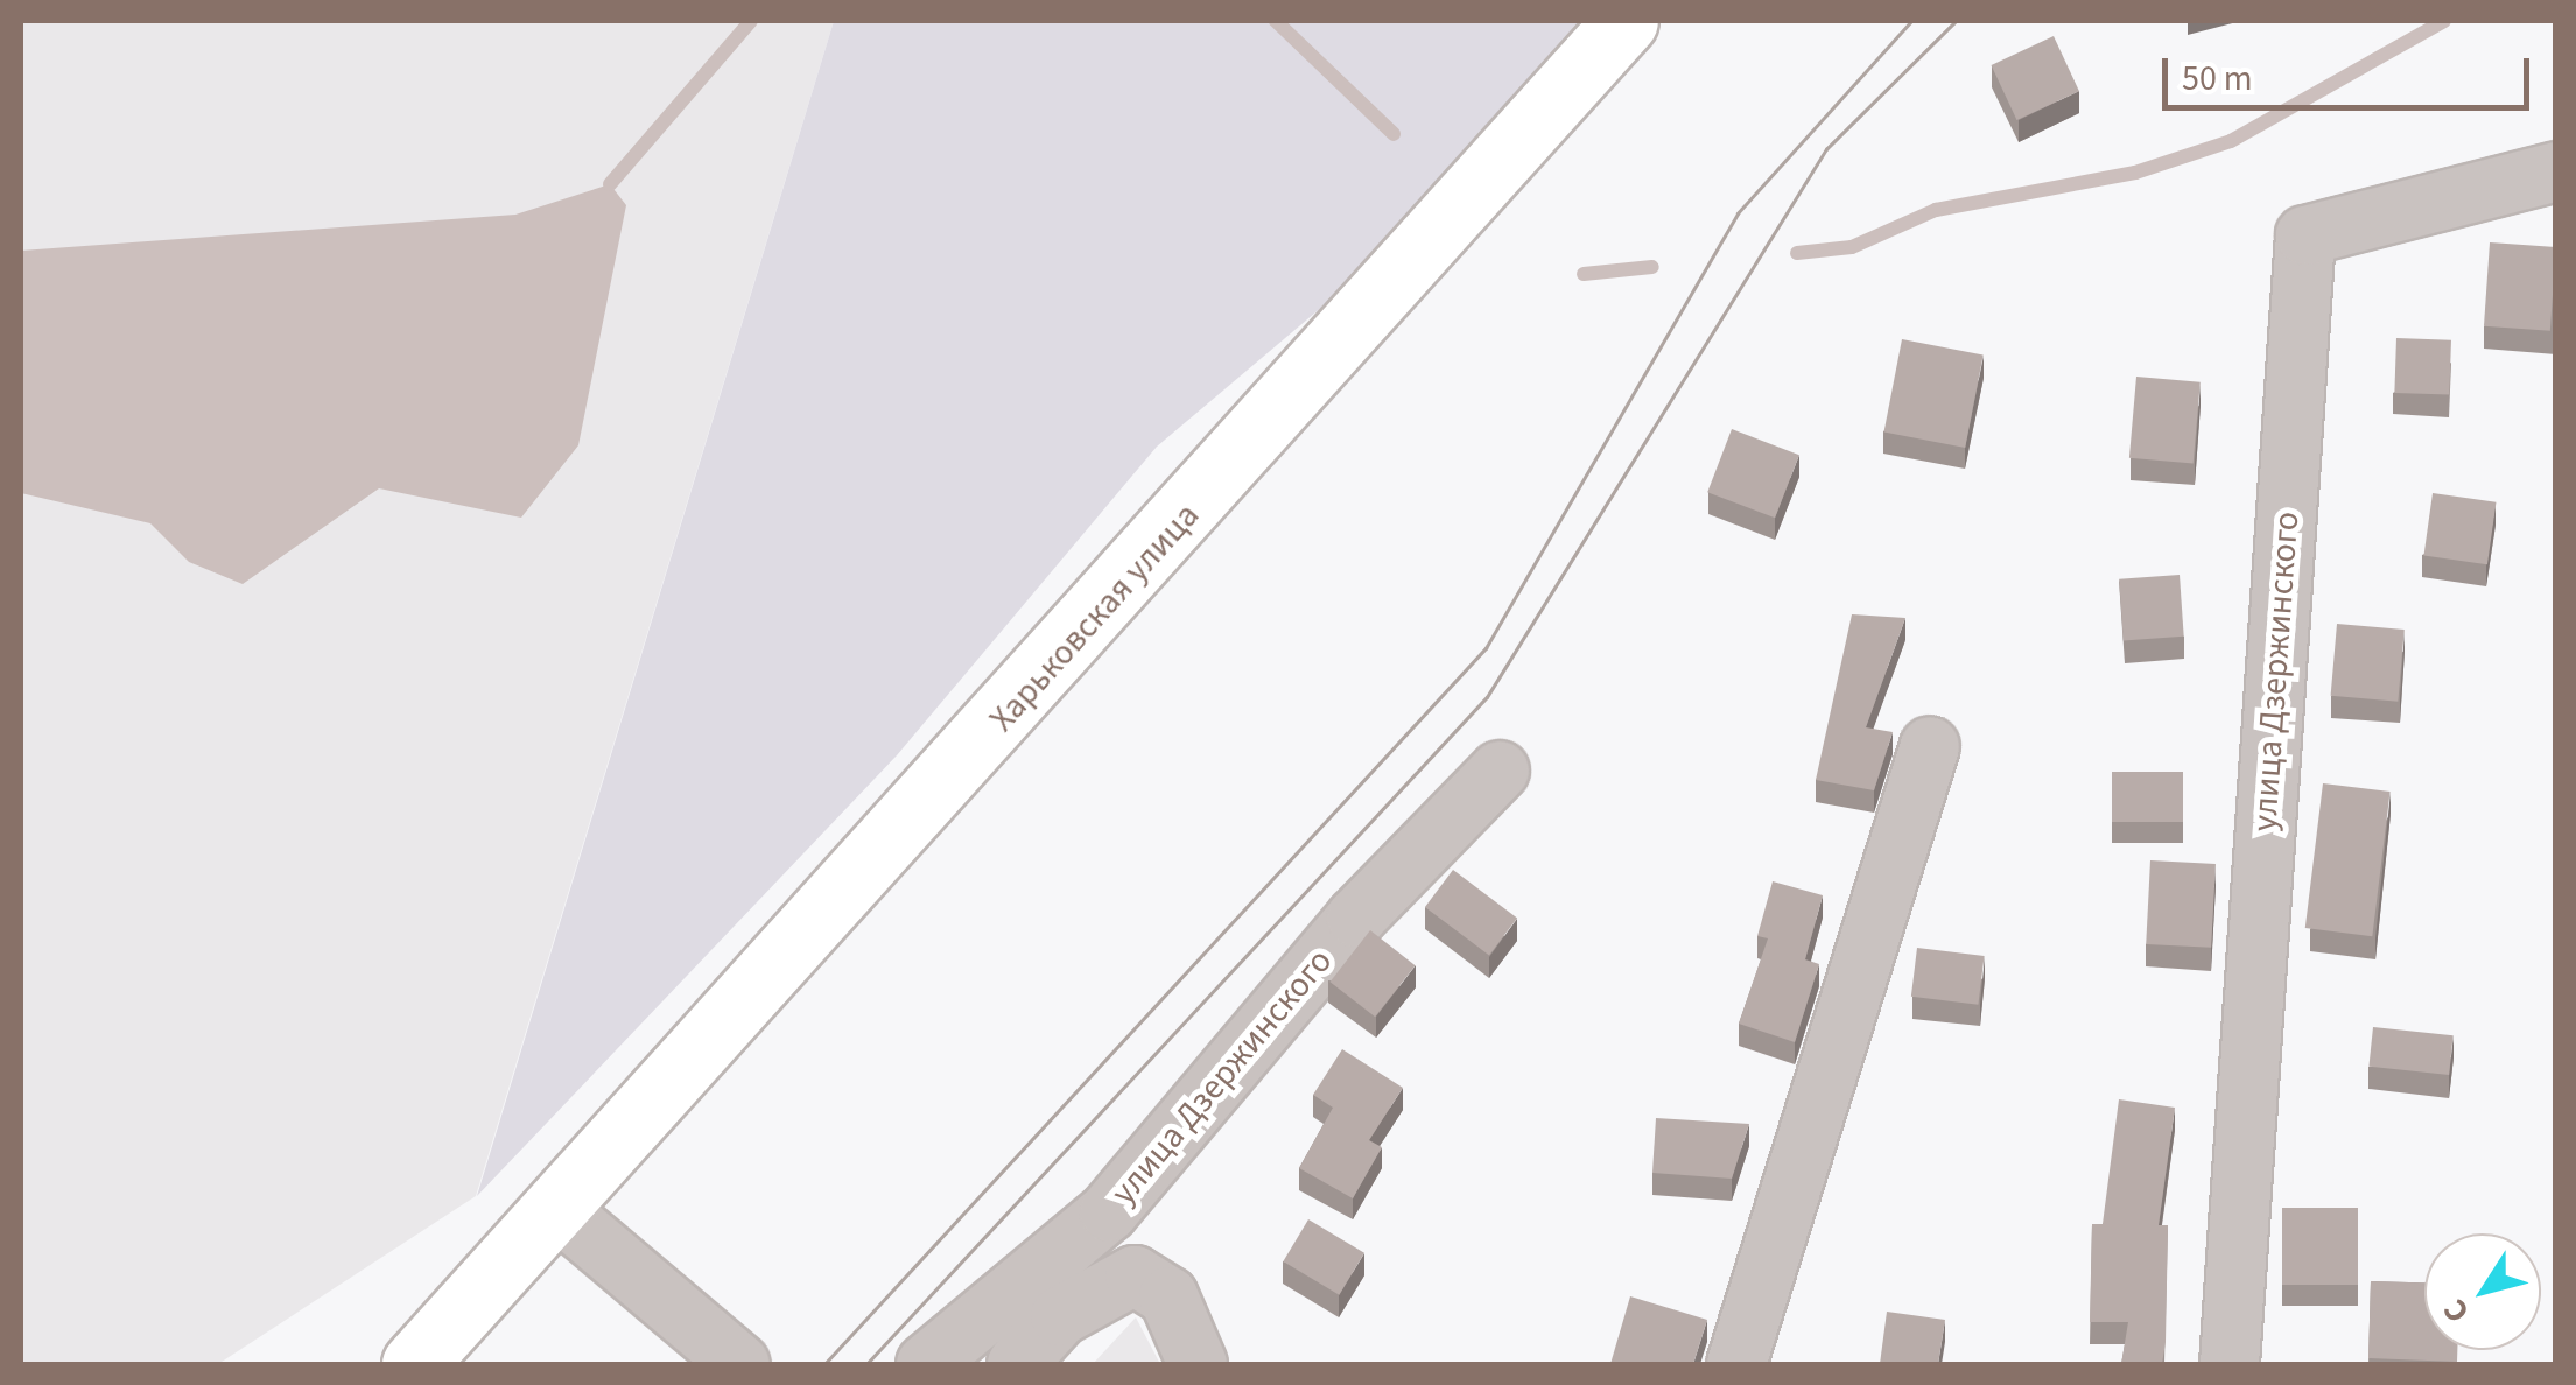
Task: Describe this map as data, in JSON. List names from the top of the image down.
{
  "streets": {
    "main road": ["Харьковская улица"],
    "street": ["улица Дзержинского"]
  },
  "scale_bar": "50 m",
  "north": "bottom left"
}
